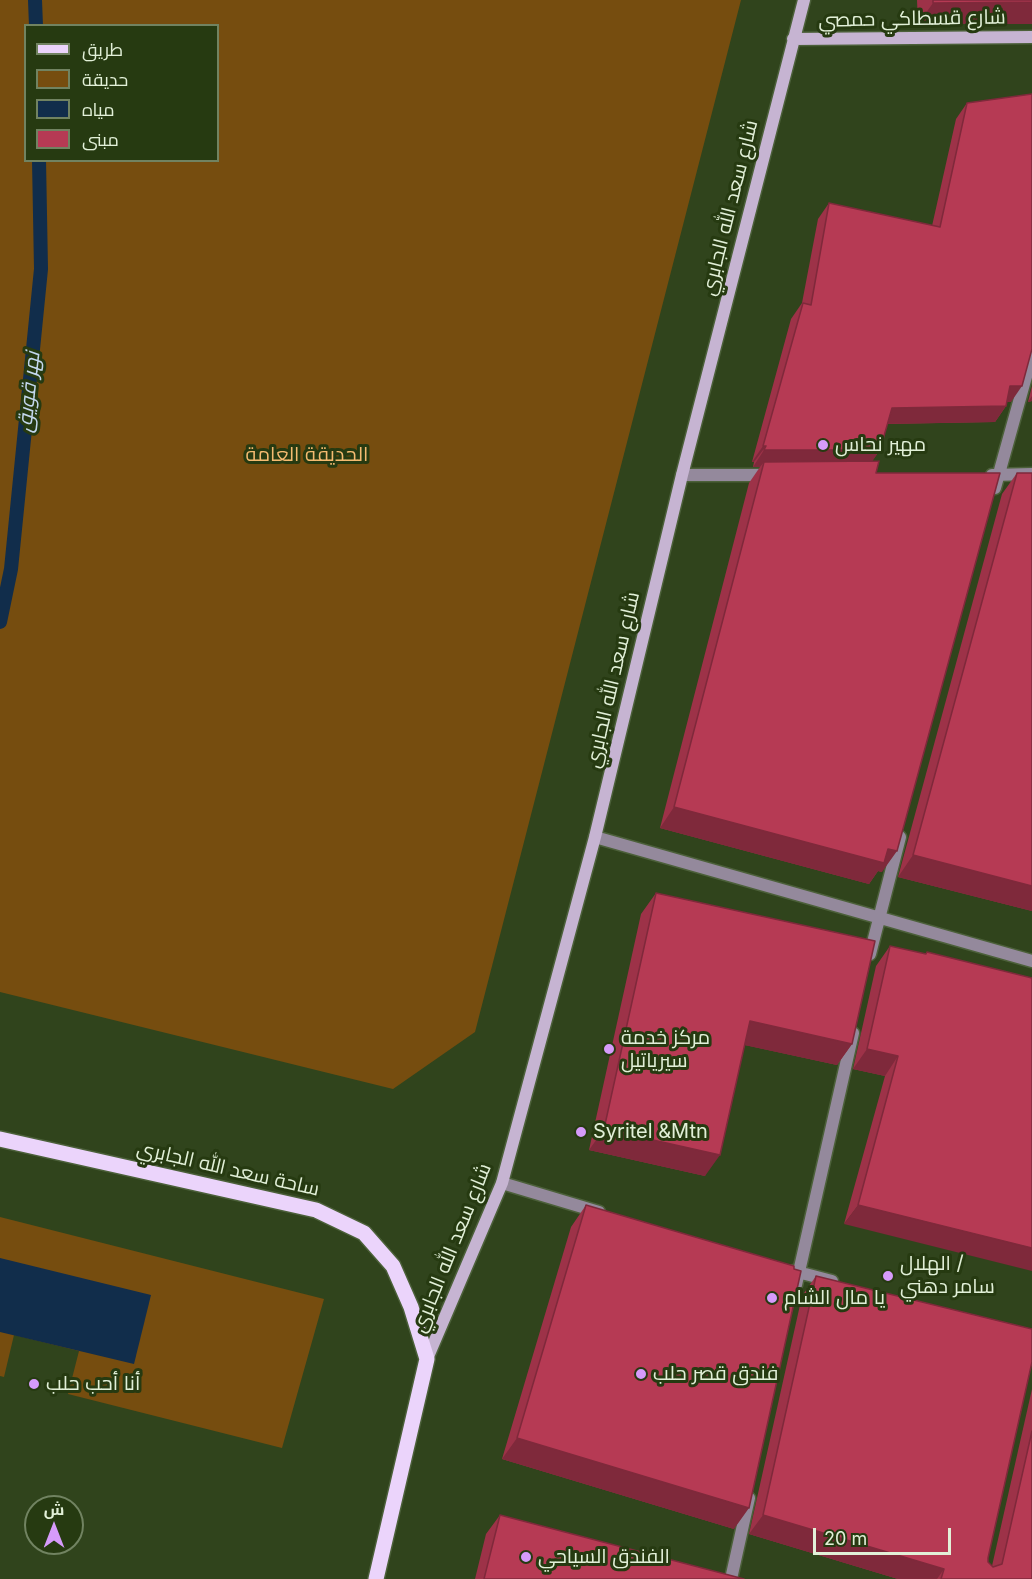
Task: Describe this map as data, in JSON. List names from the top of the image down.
{
  "streets": {
    "main road": ["شارع قسطاكي حمصي", "شارع سعد الله الجابري", "ساحة سعد الله الجابري"]
  },
  "crossings": [
    ["شارع قسطاكي حمصي", "شارع سعد الله الجابري"],
    ["شارع سعد الله الجابري", "ساحة سعد الله الجابري"]
  ],
  "water": ["نهر قويق"],
  "parks": ["الحديقة العامة"],
  "places": [
    "مهير نحاس",
    "مركز خدمة سيرياتيل",
    "Syritel &Mtn",
    "الهلال / سامر دهني",
    "يا مال الشام",
    "فندق قصر حلب",
    "أنا أحب حلب",
    "الفندق السياحي"
  ],
  "legend": [
    "طريق",
    "حديقة",
    "مياه",
    "مبنى"
  ],
  "scale_bar": "20 m",
  "north": "top"
}
